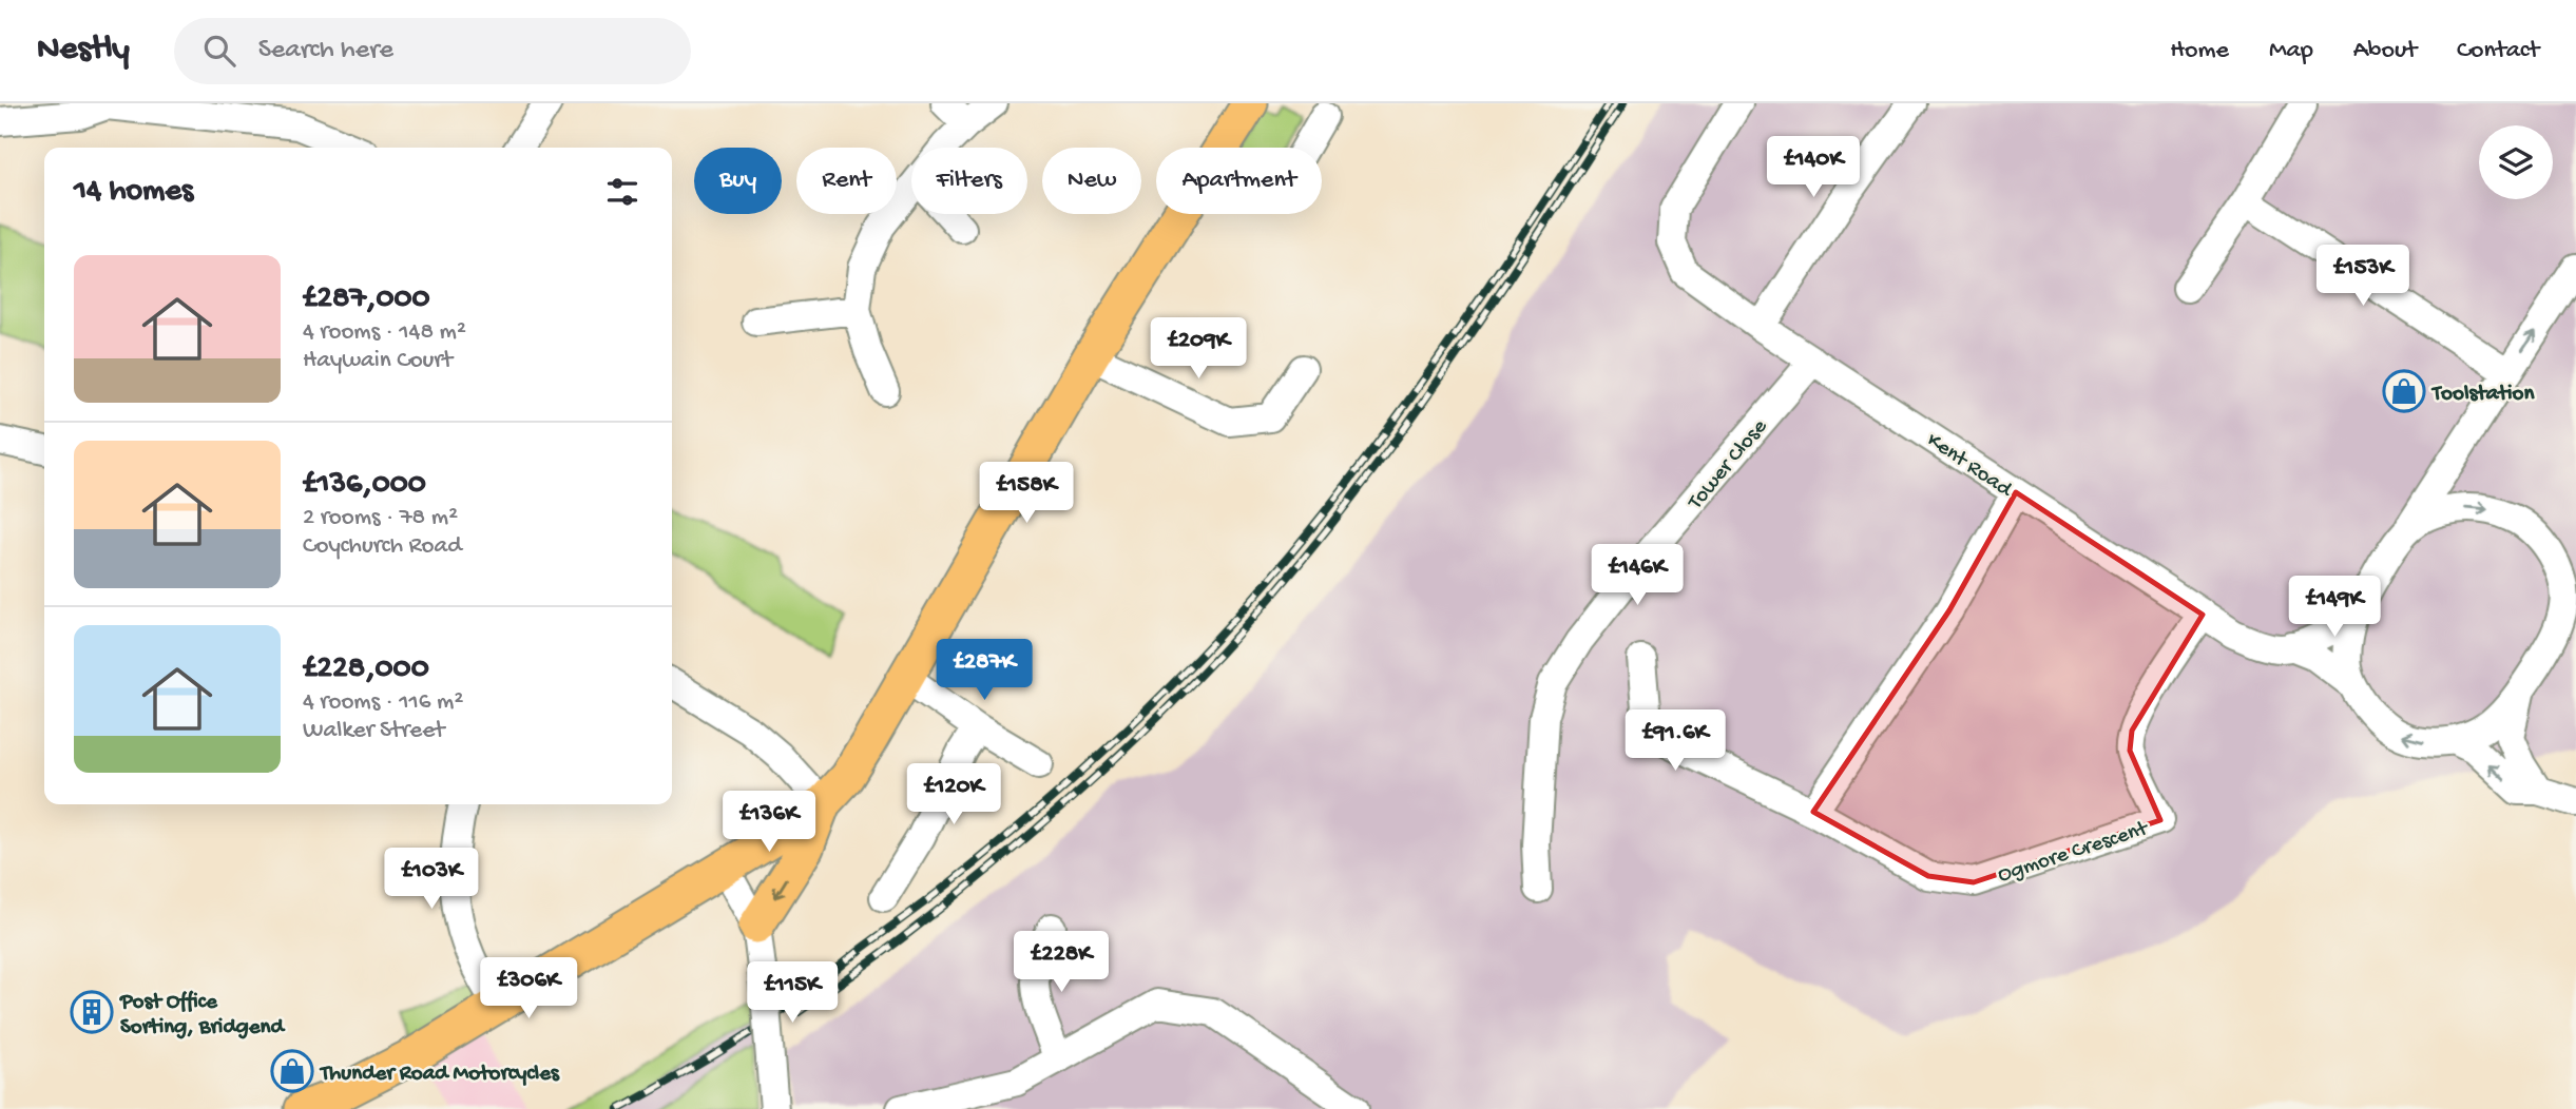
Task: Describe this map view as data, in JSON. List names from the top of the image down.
{
  "streets": {
    "street": ["Tower Close", "Kent Road", "Ogmore Crescent"]
  },
  "crossings": [
    ["Tower Close", "Kent Road"],
    ["Kent Road", "Ogmore Crescent"]
  ],
  "places": {
    "shop": ["Toolstation", "Thunder Road Motorcycles"],
    "building": ["Post Office Sorting, Bridgend"]
  },
  "page": {
    "header": "Nestly",
    "search": "Search here",
    "nav": [
      "Home",
      "Map",
      "About",
      "Contact"
    ],
    "price": [
      "£140K",
      "£153K",
      "£209K",
      "£158K",
      "£146K",
      "£149K",
      "£287K",
      "£91.6K",
      "£120K",
      "£136K",
      "£103K",
      "£228K",
      "£306K",
      "£115K"
    ],
    "chip": [
      "Buy",
      "Rent",
      "Filters",
      "New",
      "Apartment"
    ],
    "heading": "14 homes",
    "list": [
      {
        "name": "£287,000",
        "note": "4 rooms · 148 m² · Haywain Court"
      },
      {
        "name": "£136,000",
        "note": "2 rooms · 78 m² · Coychurch Road"
      },
      {
        "name": "£228,000",
        "note": "4 rooms · 116 m² · Walker Street"
      }
    ]
  }
}
